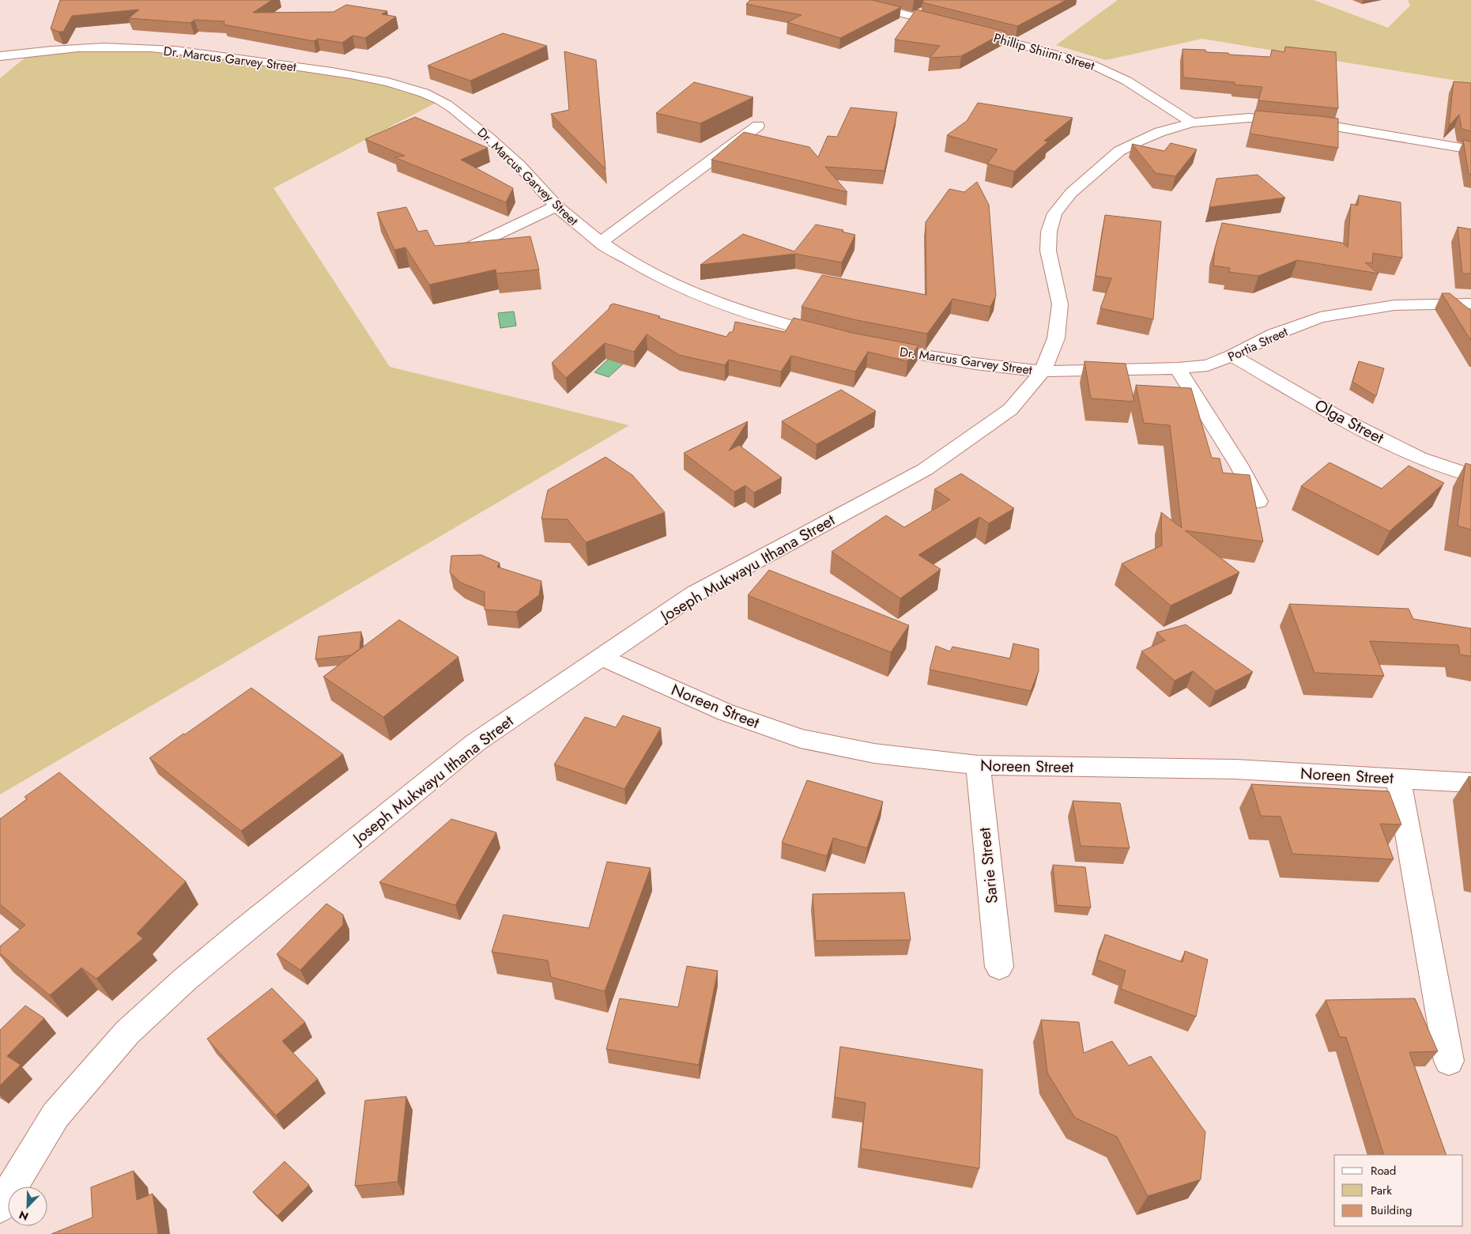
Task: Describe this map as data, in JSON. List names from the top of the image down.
{
  "streets": {
    "street": [
      "Phillip Shiimi Street",
      "Dr. Marcus Garvey Street",
      "Portia Street",
      "Olga Street",
      "Joseph Mukwayu Ithana Street",
      "Noreen Street",
      "Sarie Street"
    ]
  },
  "crossings": [
    ["Phillip Shiimi Street", "Joseph Mukwayu Ithana Street"],
    ["Dr. Marcus Garvey Street", "Portia Street"],
    ["Dr. Marcus Garvey Street", "Joseph Mukwayu Ithana Street"],
    ["Portia Street", "Olga Street"],
    ["Portia Street", "Joseph Mukwayu Ithana Street"],
    ["Joseph Mukwayu Ithana Street", "Noreen Street"],
    ["Noreen Street", "Sarie Street"]
  ],
  "legend": ["Road", "Park", "Building"],
  "north": "bottom left"
}
